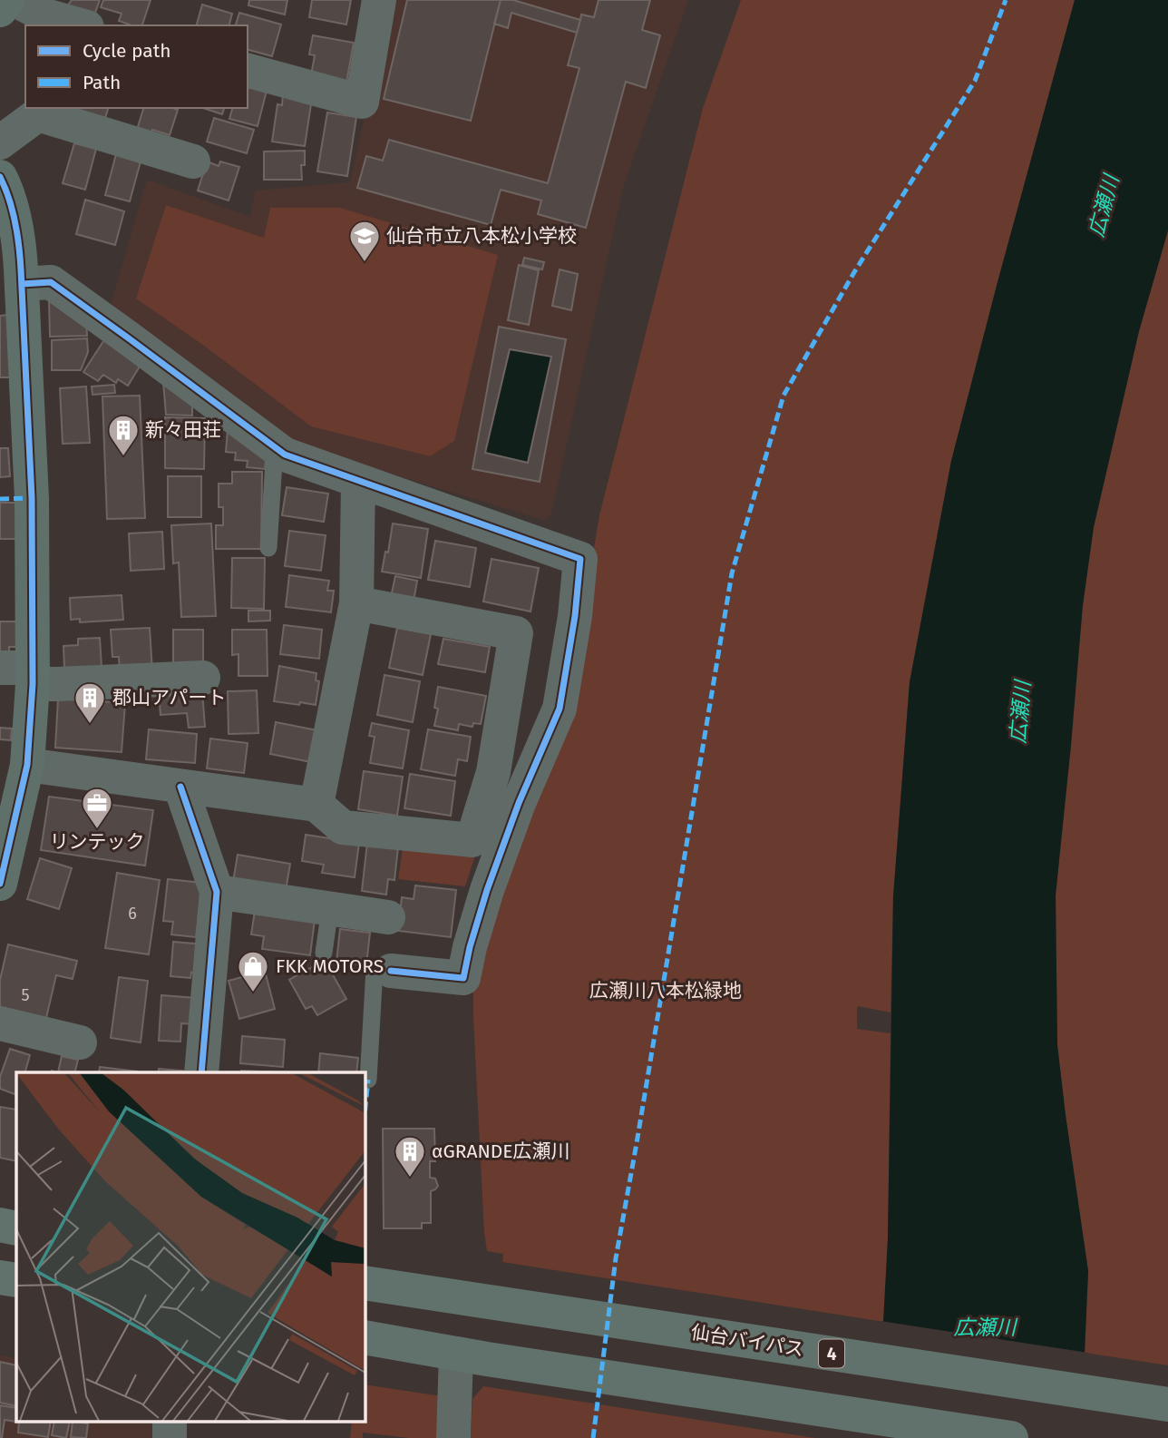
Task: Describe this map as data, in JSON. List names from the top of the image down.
{
  "streets": {
    "highway": ["仙台バイパス", "4"]
  },
  "water": ["広瀬川"],
  "parks": ["広瀬川八本松緑地"],
  "places": {
    "school or university": ["仙台市立八本松小学校"],
    "building": ["新々田荘", "郡山アパート", "αGRANDE広瀬川"],
    "office": ["リンテック"],
    "shop": ["FKK MOTORS"]
  },
  "house_numbers": ["6", "5"],
  "legend": ["Cycle path", "Path"]
}
